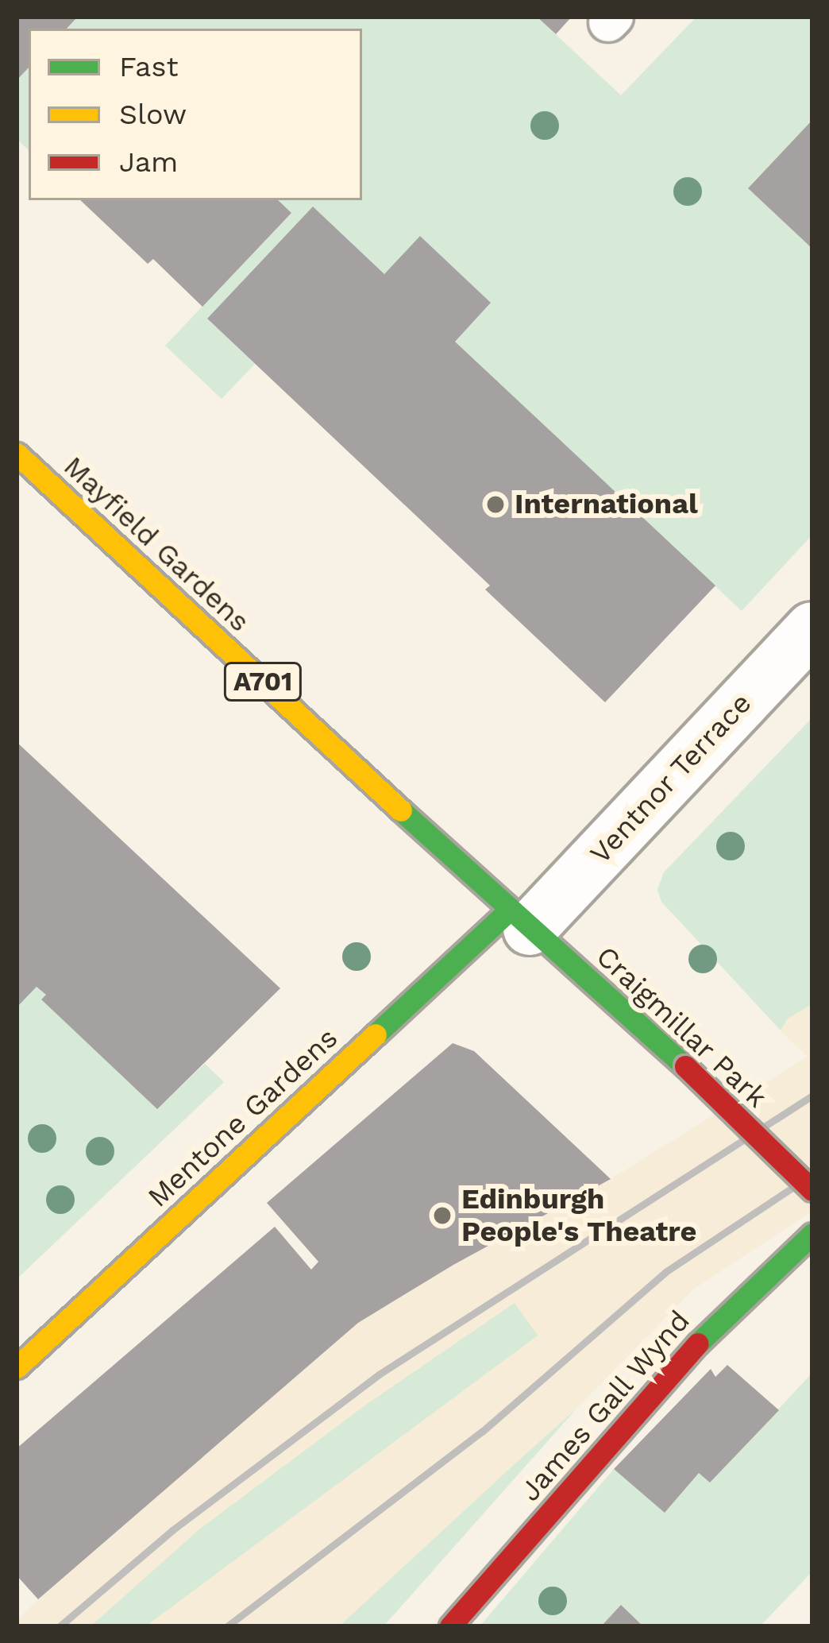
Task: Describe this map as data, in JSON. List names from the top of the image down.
{
  "streets": {
    "street": [
      "Mayfield Gardens",
      "A701",
      "Ventnor Terrace",
      "Craigmillar Park",
      "Mentone Gardens",
      "James Gall Wynd"
    ]
  },
  "crossings": [
    ["Mayfield Gardens", "Ventnor Terrace"],
    ["Mayfield Gardens", "Craigmillar Park"],
    ["Mayfield Gardens", "Mentone Gardens"],
    ["Ventnor Terrace", "Craigmillar Park"],
    ["Ventnor Terrace", "Mentone Gardens"],
    ["Craigmillar Park", "Mentone Gardens"]
  ],
  "places": ["International", "Edinburgh People's Theatre"],
  "legend": ["Fast", "Slow", "Jam"]
}
